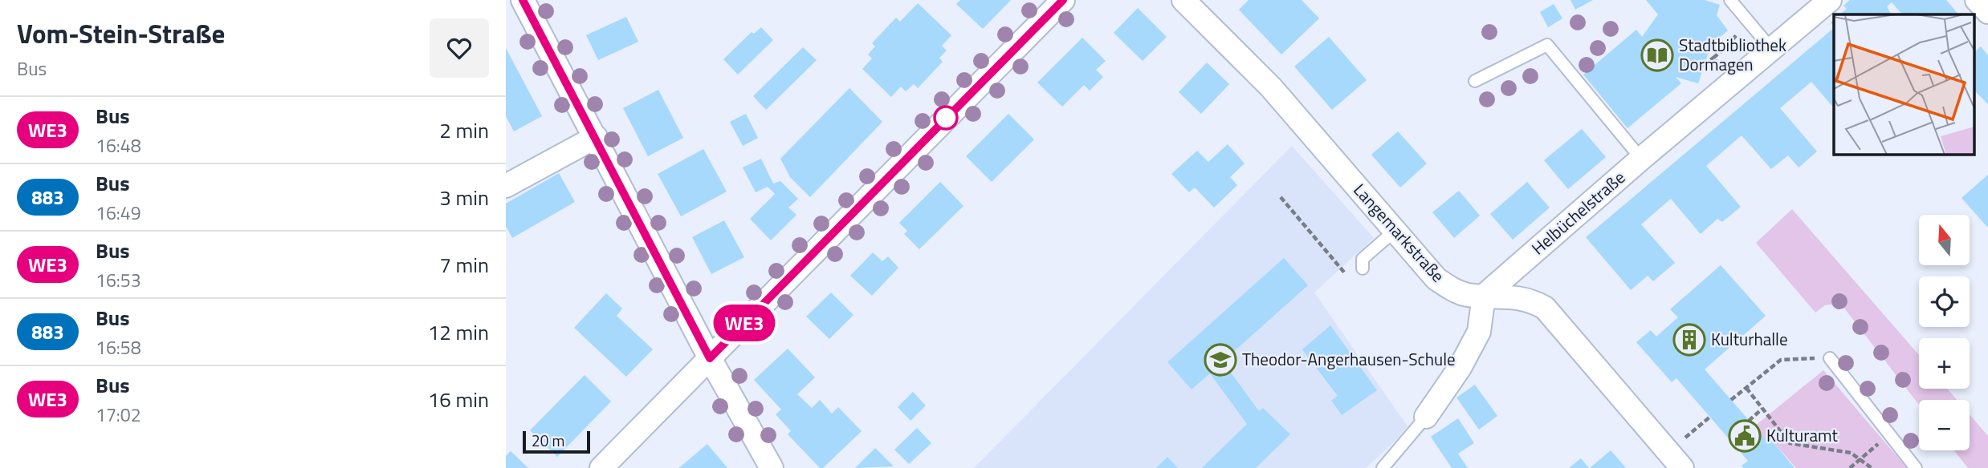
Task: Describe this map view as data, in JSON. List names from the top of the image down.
{
  "streets": {
    "street": ["Helbüchelstraße", "Langemarkstraße"]
  },
  "crossings": [
    ["Helbüchelstraße", "Langemarkstraße"]
  ],
  "places": {
    "library": ["Stadtbibliothek Dormagen"],
    "building": ["Kulturhalle"],
    "school or university": ["Theodor-Angerhausen-Schule"],
    "public building": ["Kulturamt"]
  },
  "lines": ["bus line WE3"],
  "scale_bar": "20 m",
  "north": "top",
  "page": {
    "heading": ["Vom-Stein-Straße", "Bus"],
    "on_map": "WE3",
    "list": [
      {
        "mark": "WE3",
        "name": "Bus",
        "note": "16:48",
        "value": "2 min"
      },
      {
        "mark": "883",
        "name": "Bus",
        "note": "16:49",
        "value": "3 min"
      },
      {
        "mark": "WE3",
        "name": "Bus",
        "note": "16:53",
        "value": "7 min"
      },
      {
        "mark": "883",
        "name": "Bus",
        "note": "16:58",
        "value": "12 min"
      },
      {
        "mark": "WE3",
        "name": "Bus",
        "note": "17:02",
        "value": "16 min"
      }
    ],
    "map_buttons": ["+", "−"],
    "scale": "20 m"
  }
}
